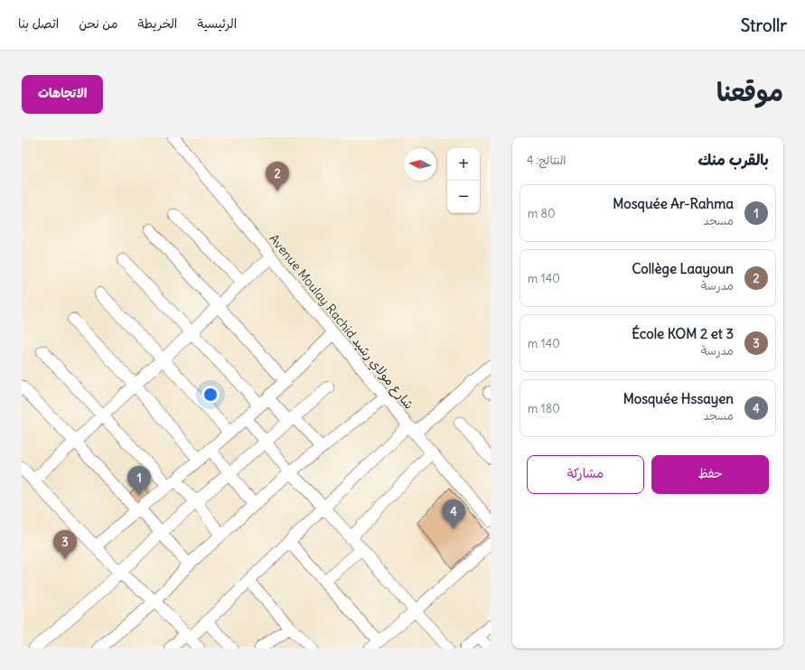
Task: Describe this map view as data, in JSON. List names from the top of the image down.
{
  "streets": {
    "street": ["Avenue Moulay Rachid شارع مولاي رشيد"]
  },
  "north": "left",
  "page": {
    "header": "Strollr",
    "nav": [
      "الرئيسية",
      "الخريطة",
      "من نحن",
      "اتصل بنا"
    ],
    "title": "موقعنا",
    "buttons": [
      "الاتجاهات",
      ["حفظ", "مشاركة"]
    ],
    "heading": ["بالقرب منك", "النتائج: 4"],
    "map_buttons": ["+", "−"],
    "pins": [
      "2",
      "1",
      "4",
      "3"
    ],
    "list": [
      {
        "mark": "1",
        "name": "Mosquée Ar-Rahma",
        "note": "مسجد",
        "value": "80 m"
      },
      {
        "mark": "2",
        "name": "Collège Laayoun",
        "note": "مدرسة",
        "value": "140 m"
      },
      {
        "mark": "3",
        "name": "École KOM 2 et 3",
        "note": "مدرسة",
        "value": "140 m"
      },
      {
        "mark": "4",
        "name": "Mosquée Hssayen",
        "note": "مسجد",
        "value": "180 m"
      }
    ]
  }
}
